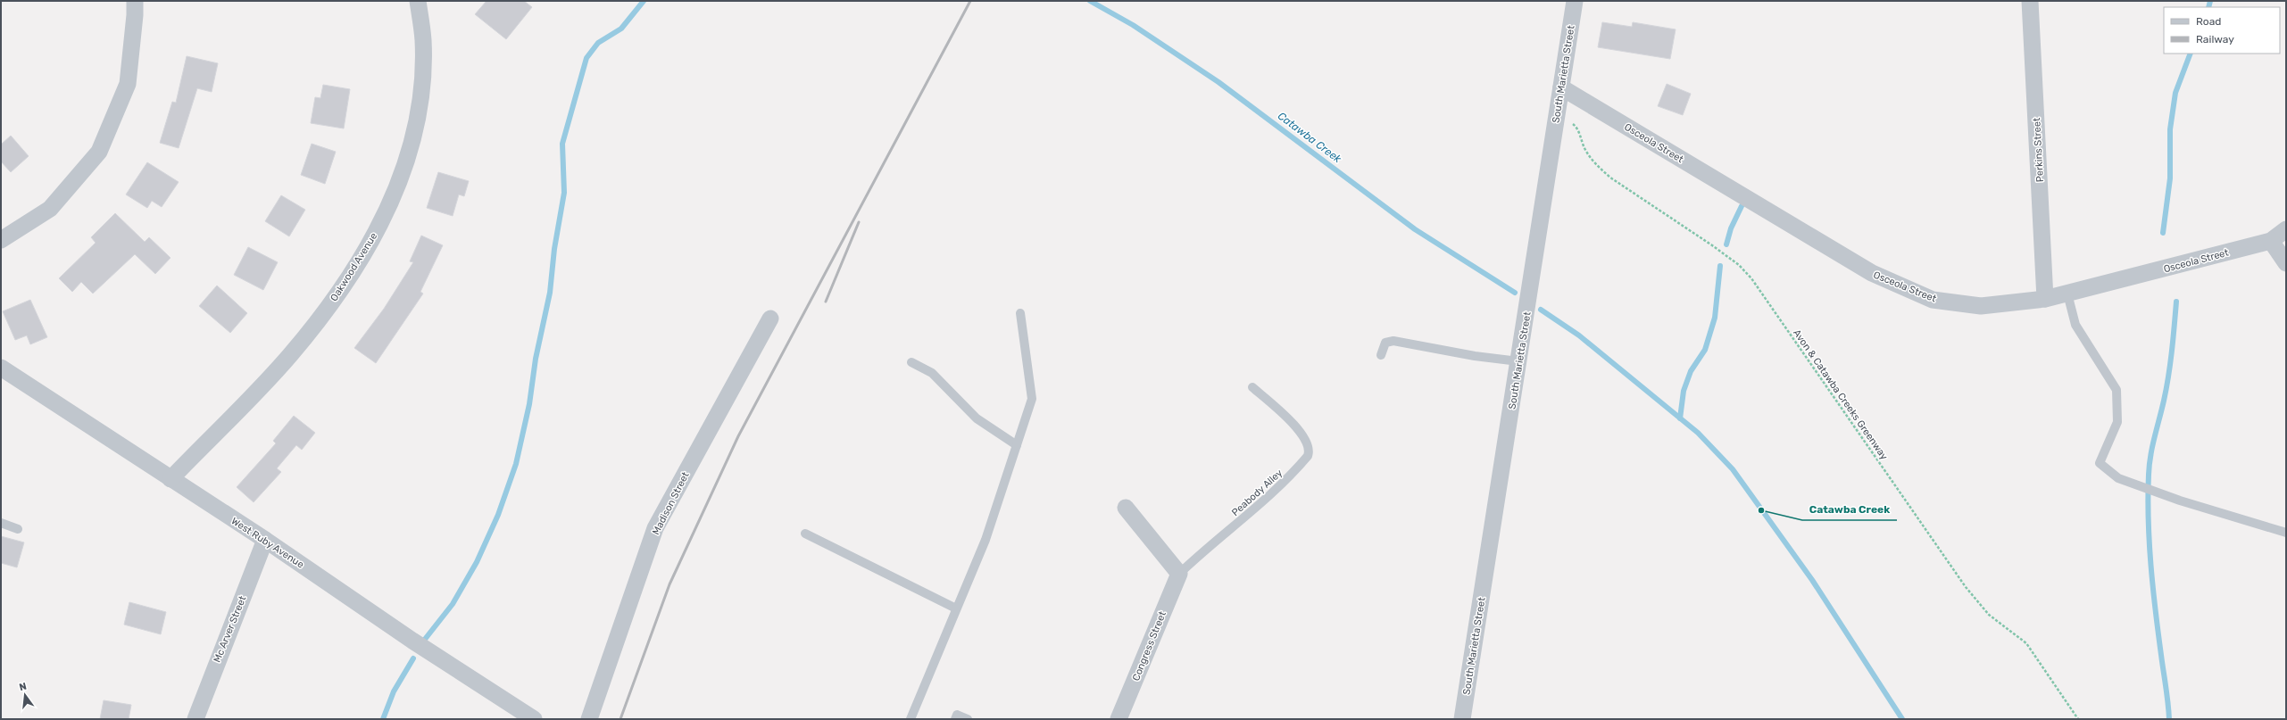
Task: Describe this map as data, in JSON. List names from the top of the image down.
{
  "streets": {
    "street": [
      "South Marietta Street",
      "Osceola Street",
      "Perkins Street",
      "Oakwood Avenue",
      "Madison Street",
      "West Ruby Avenue",
      "Mc Arver Street",
      "Congress Street"
    ],
    "lane": ["Peabody Alley"],
    "path": ["Avon & Catawba Creeks Greenway"]
  },
  "crossings": [
    ["South Marietta Street", "Osceola Street"],
    ["South Marietta Street", "Avon & Catawba Creeks Greenway"],
    ["Osceola Street", "Perkins Street"],
    ["Oakwood Avenue", "West Ruby Avenue"],
    ["Peabody Alley", "Congress Street"],
    ["West Ruby Avenue", "Mc Arver Street"]
  ],
  "water": ["Catawba Creek"],
  "places": ["Catawba Creek"],
  "legend": ["Road", "Railway"],
  "north": "top"
}
